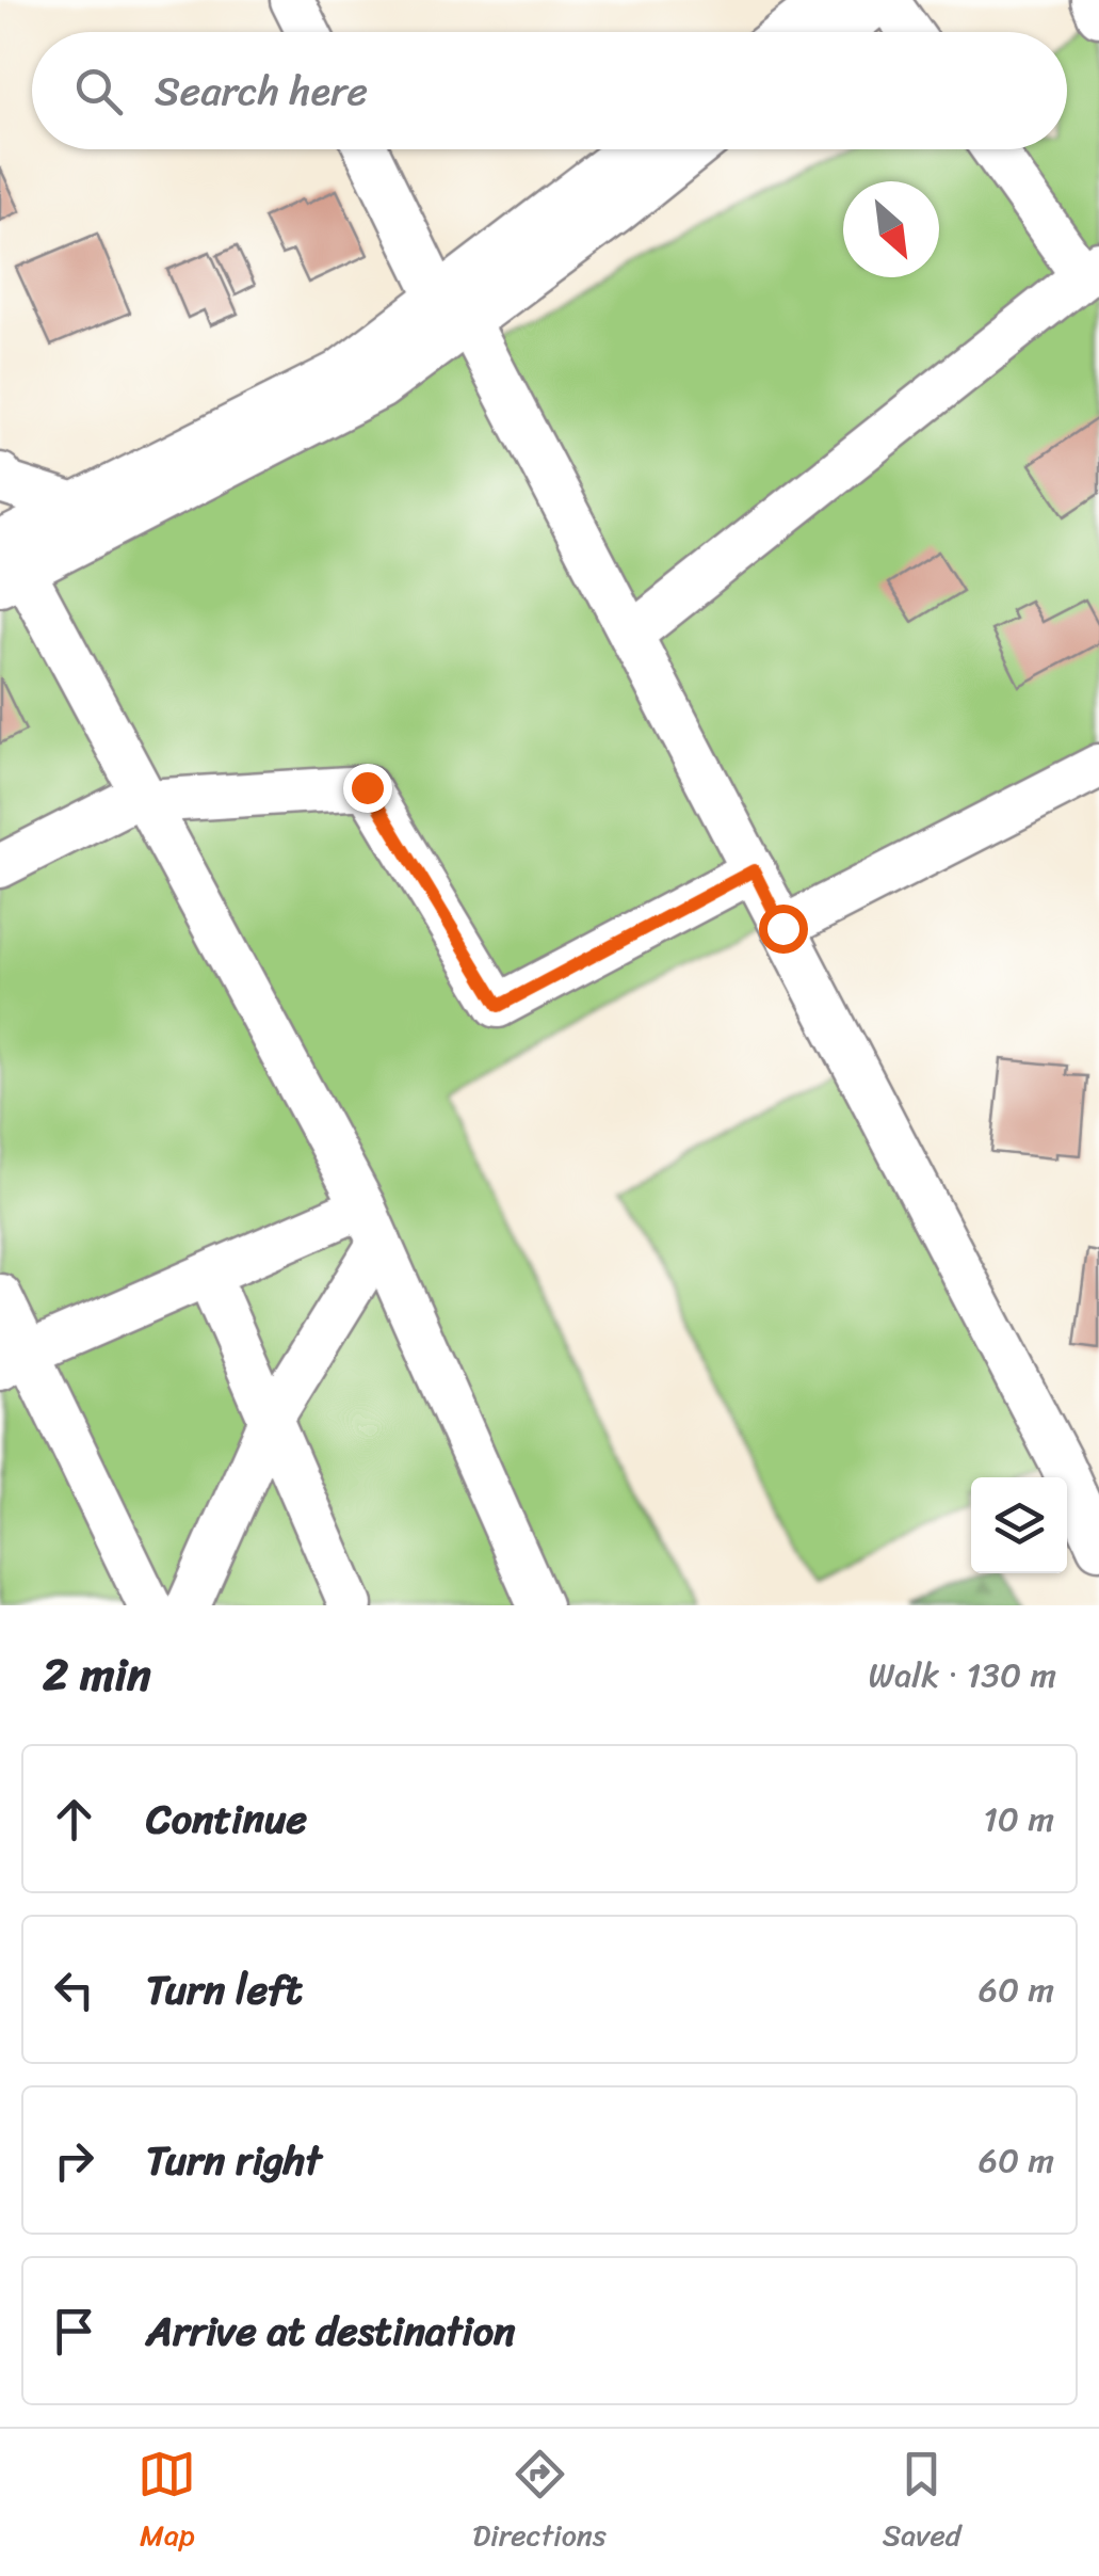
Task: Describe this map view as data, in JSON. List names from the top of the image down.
{
  "north": "bottom right",
  "page": {
    "search": "Search here",
    "heading": ["2 min", "Walk · 130 m"],
    "list": [
      ["Continue", "10 m"],
      ["Turn left", "60 m"],
      ["Turn right", "60 m"],
      "Arrive at destination"
    ],
    "nav": ["Map", "Directions", "Saved"]
  }
}
